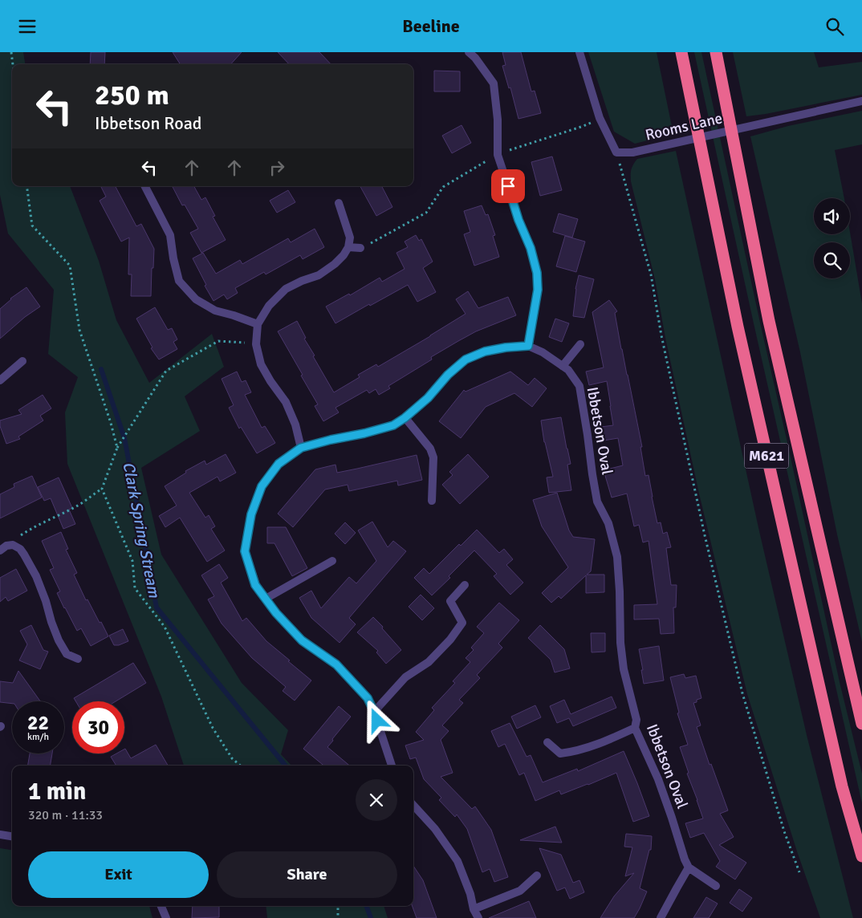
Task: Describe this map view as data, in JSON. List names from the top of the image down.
{
  "streets": {
    "highway": ["M621"],
    "street": ["Rooms Lane", "Ibbetson Oval"]
  },
  "water": ["Clark Spring Stream"],
  "page": {
    "header": "Beeline",
    "turn": ["250 m", "Ibbetson Road"],
    "speed": "22 km/h",
    "limit": "30",
    "heading": ["1 min", "320 m · 11:33"],
    "buttons": ["Exit", "Share"]
  }
}
